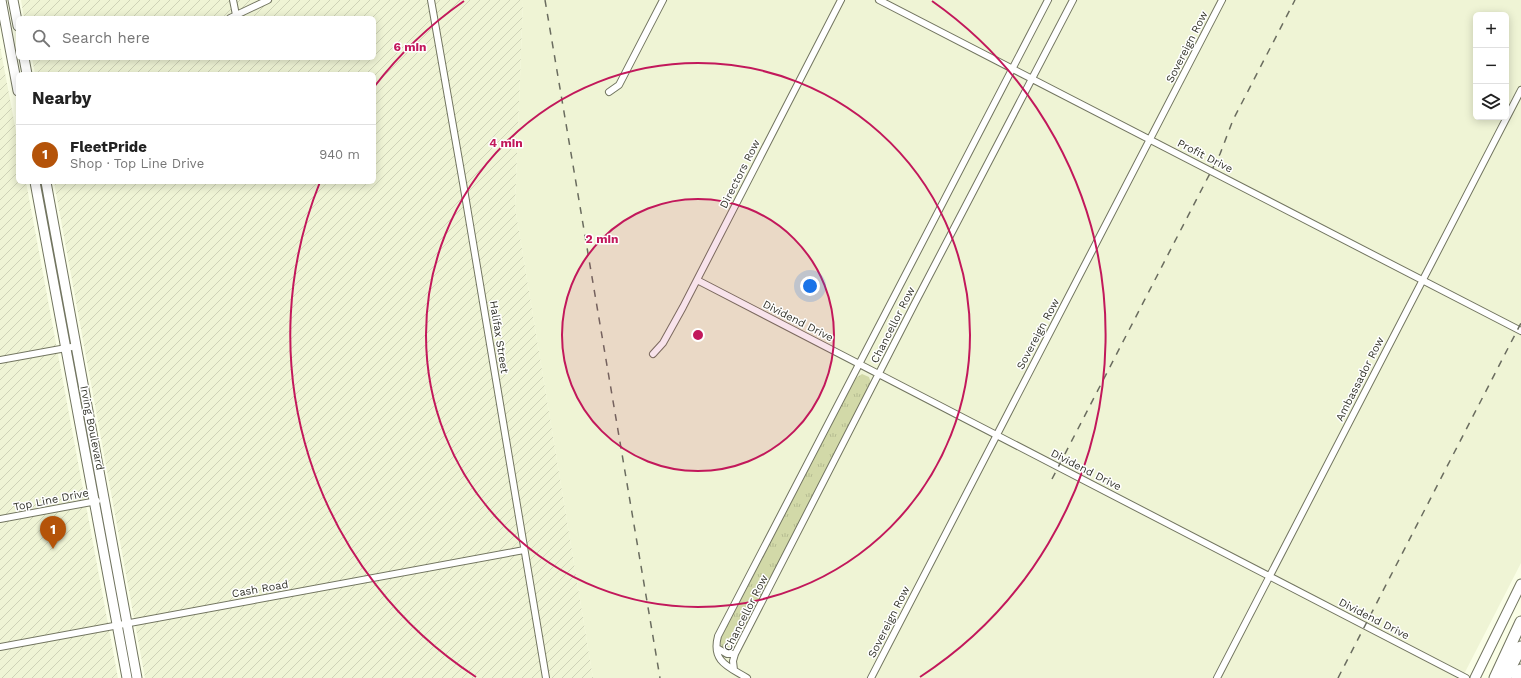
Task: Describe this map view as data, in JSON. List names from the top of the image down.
{
  "streets": {
    "main road": ["Irving Boulevard"],
    "street": [
      "Sovereign Row",
      "Profit Drive",
      "Directors Row",
      "Dividend Drive",
      "Chancellor Row",
      "Halifax Street",
      "Ambassador Row",
      "Top Line Drive",
      "Cash Road"
    ]
  },
  "crossings": [
    ["Sovereign Row", "Profit Drive"],
    ["Sovereign Row", "Dividend Drive"],
    ["Profit Drive", "Chancellor Row"],
    ["Profit Drive", "Ambassador Row"],
    ["Directors Row", "Dividend Drive"],
    ["Dividend Drive", "Chancellor Row"],
    ["Dividend Drive", "Ambassador Row"],
    ["Halifax Street", "Cash Road"],
    ["Irving Boulevard", "Top Line Drive"],
    ["Irving Boulevard", "Cash Road"]
  ],
  "page": {
    "map_buttons": ["+", "−"],
    "search": "Search here",
    "heading": "Nearby",
    "list": [
      {
        "mark": "1",
        "name": "FleetPride",
        "note": "Shop · Top Line Drive",
        "value": "940 m"
      }
    ],
    "pins": "1"
  },
  "rings": ["6 min", "4 min", "2 min"]
}
